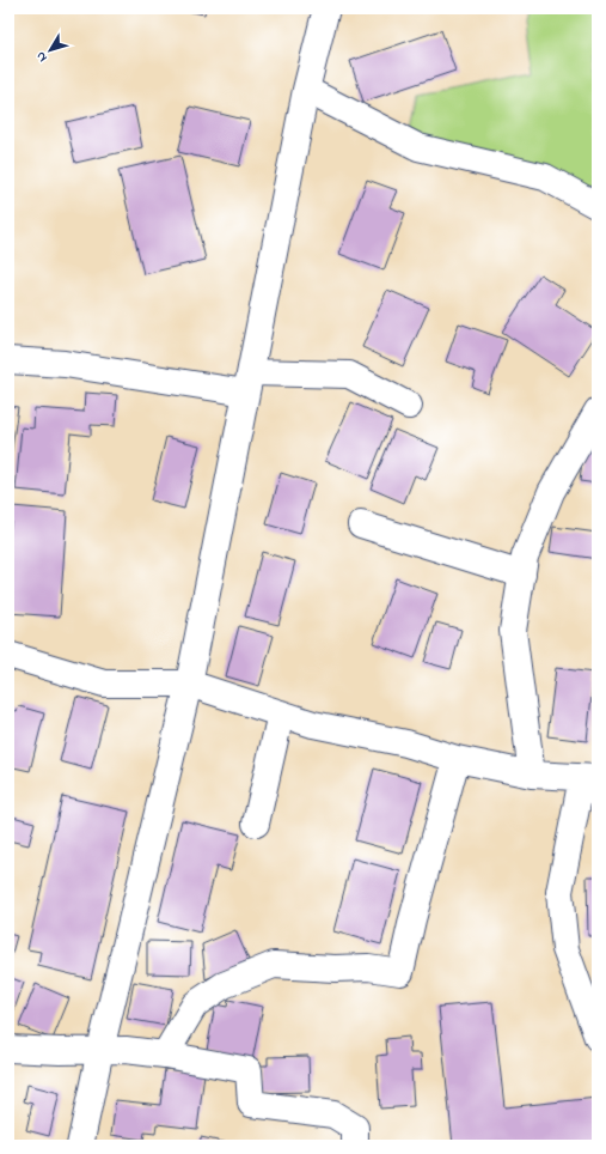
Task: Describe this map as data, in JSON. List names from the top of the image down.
{
  "north": "bottom left"
}
